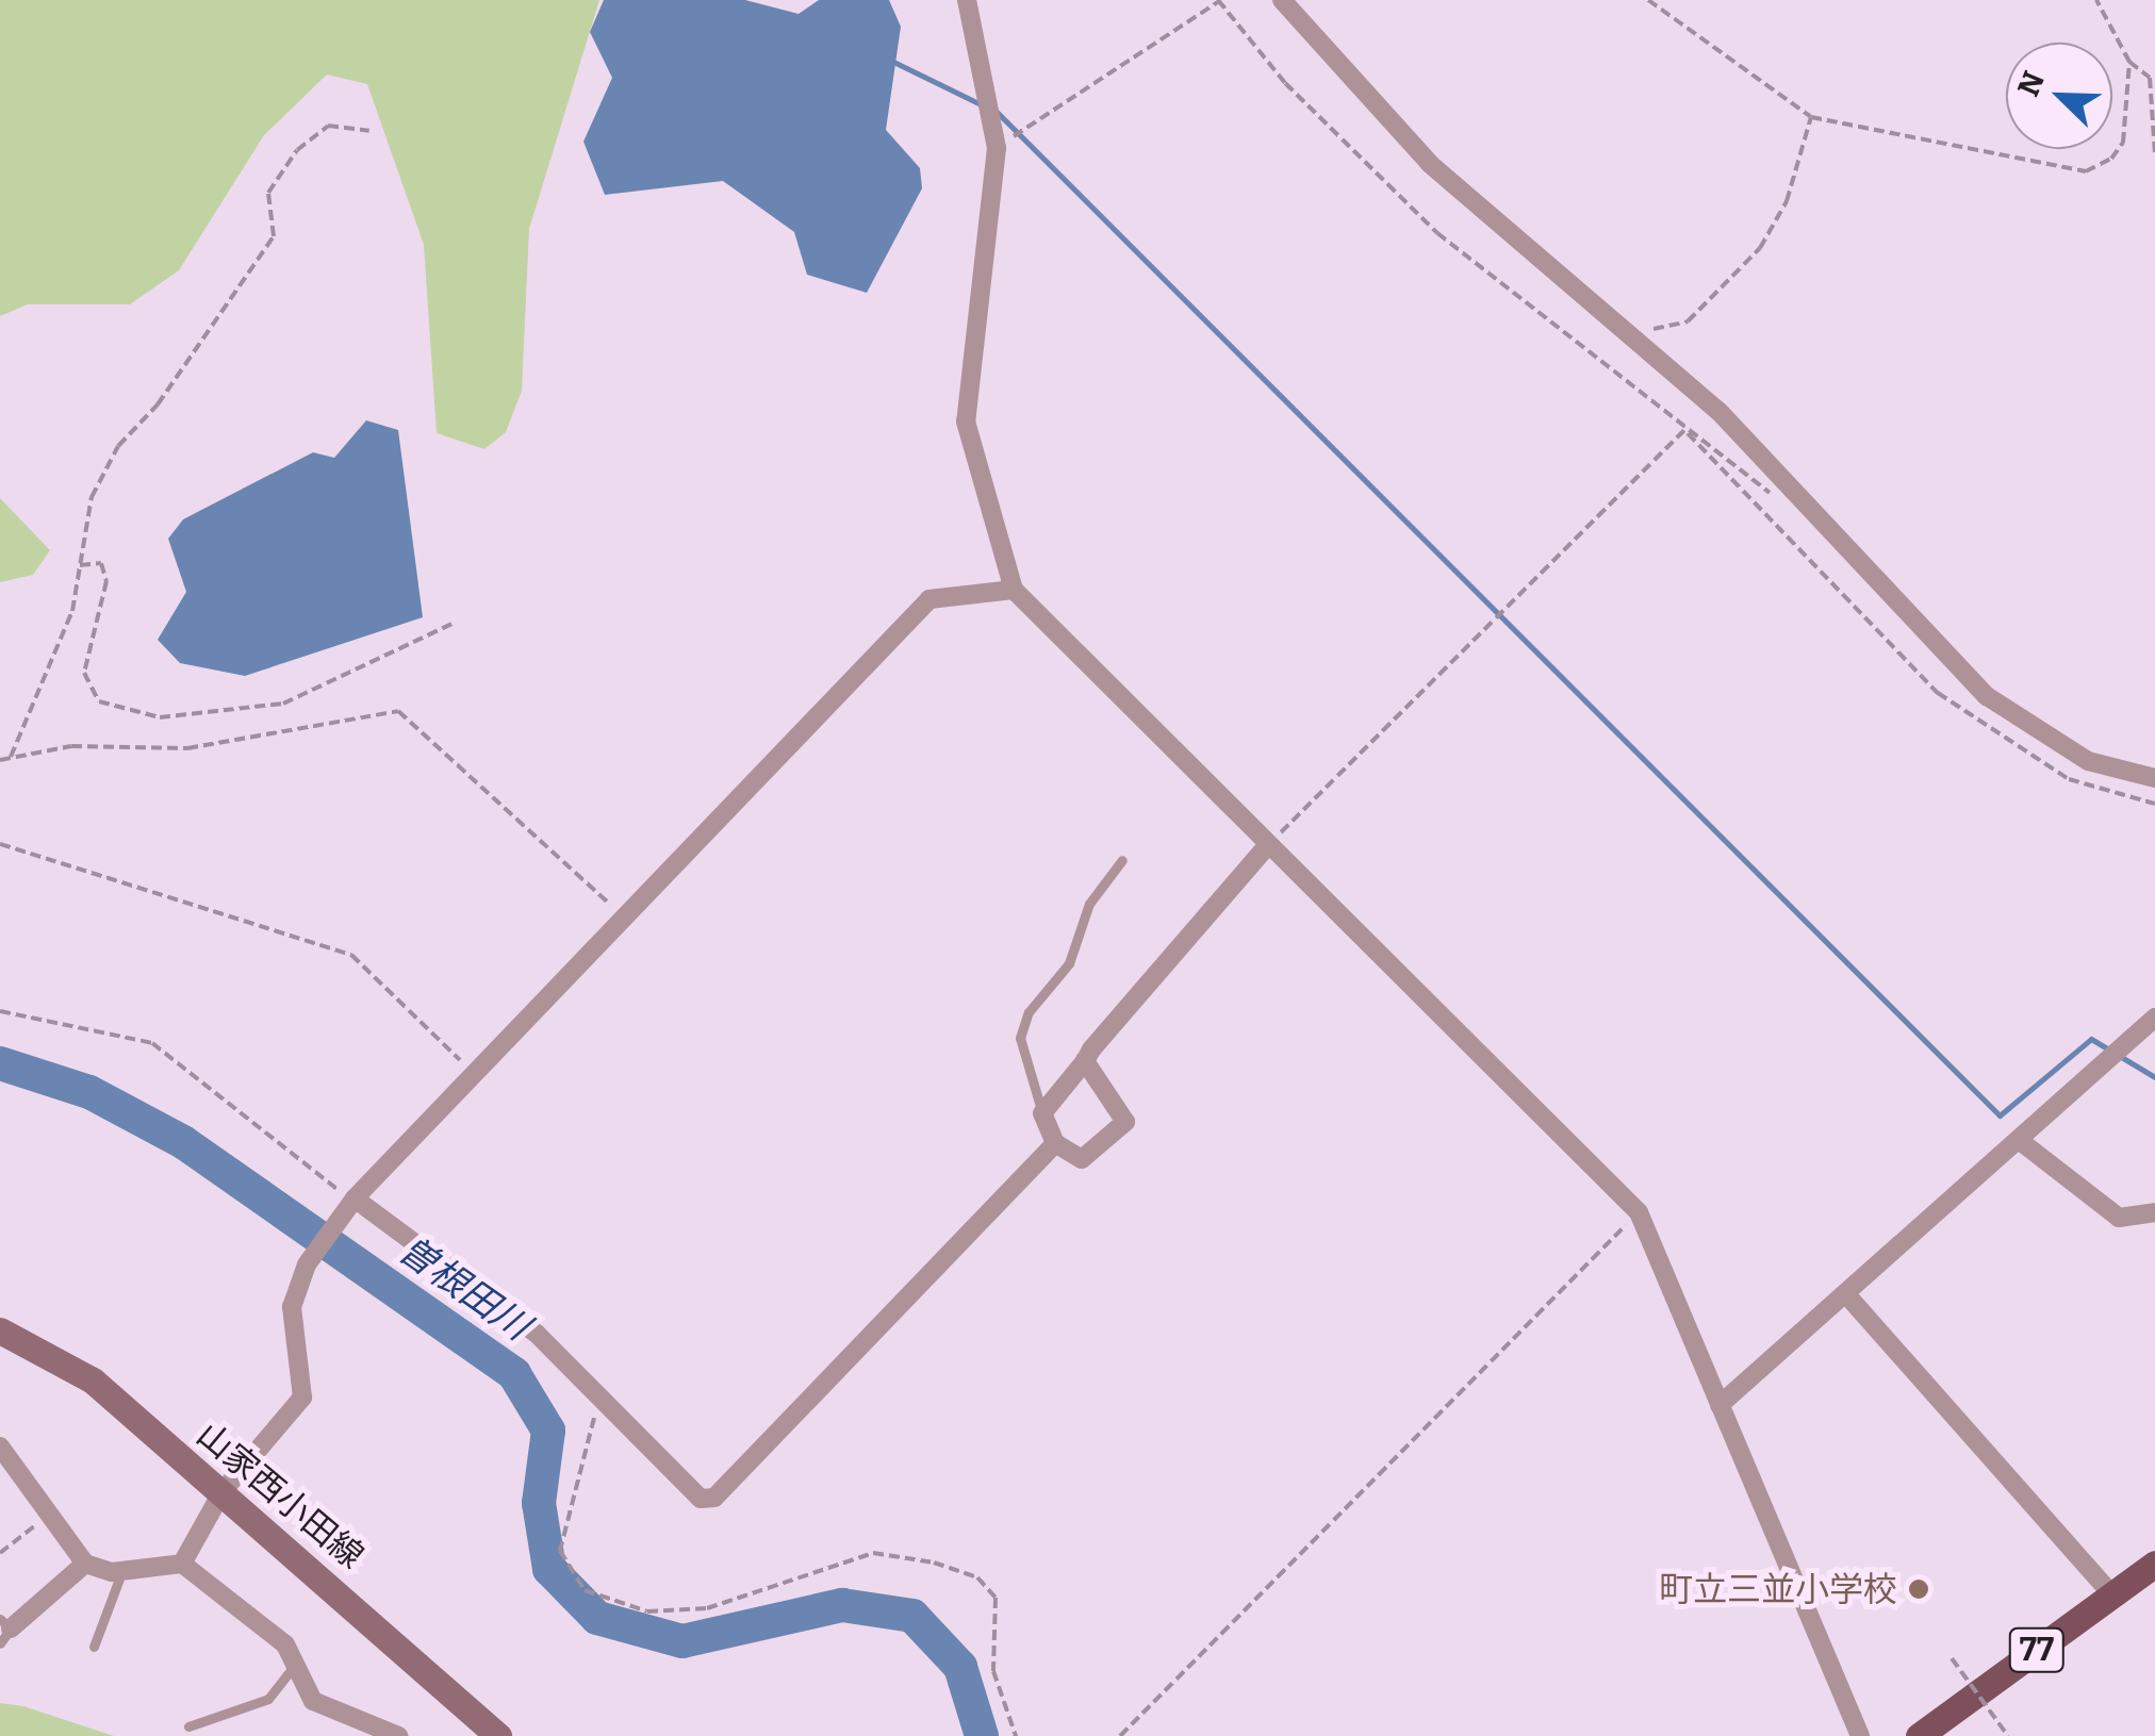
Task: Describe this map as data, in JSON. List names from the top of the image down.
{
  "streets": {
    "main road": ["山家西小田線", "77"]
  },
  "water": ["曽根田川"],
  "places": ["町立三並小学校"],
  "north": "top left"
}
